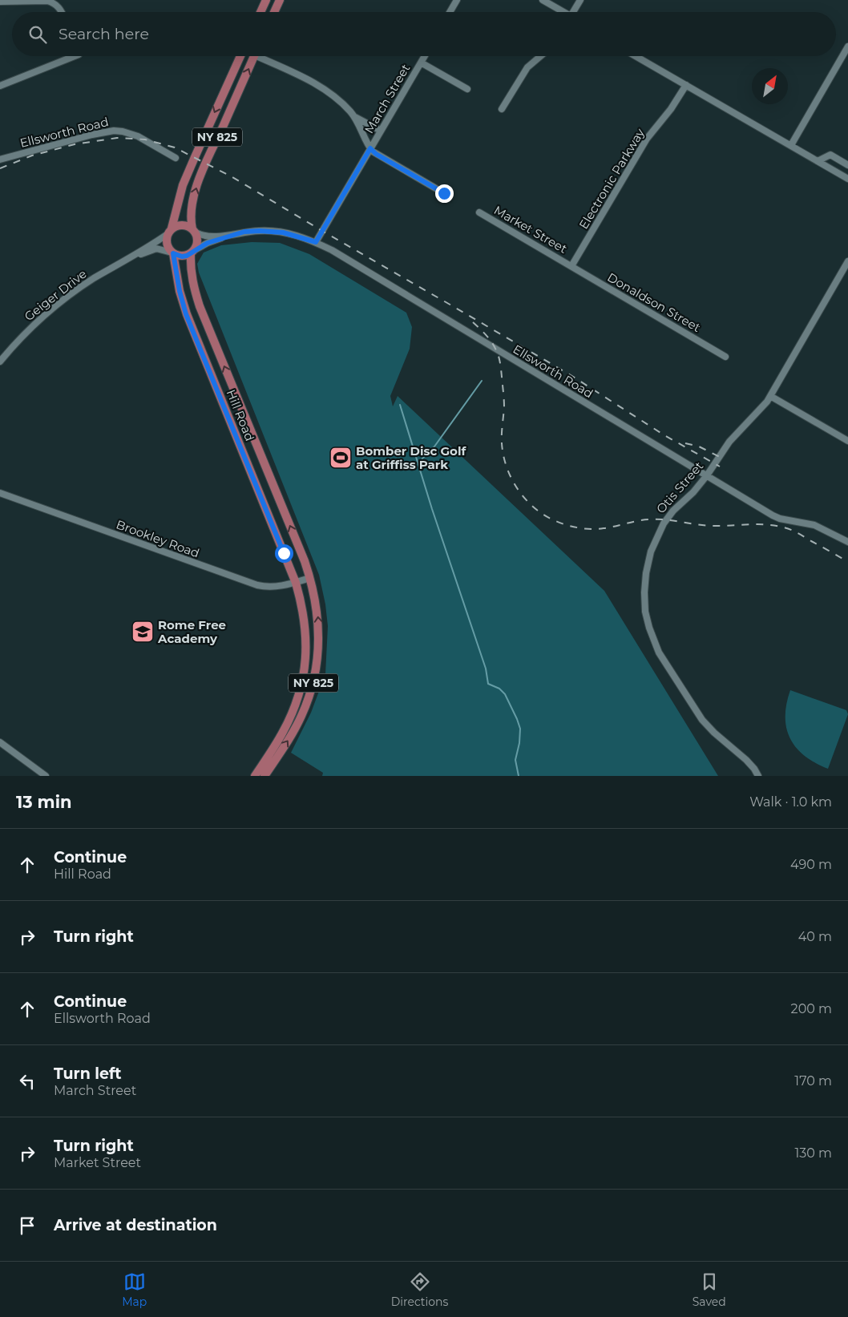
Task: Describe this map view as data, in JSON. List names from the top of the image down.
{
  "streets": {
    "main road": ["NY 825", "Hill Road"],
    "street": [
      "March Street",
      "Ellsworth Road",
      "Electronic Parkway",
      "Market Street",
      "Geiger Drive",
      "Donaldson Street",
      "Otis Street",
      "Brookley Road"
    ]
  },
  "crossings": [
    ["March Street", "Ellsworth Road"],
    ["Ellsworth Road", "NY 825"],
    ["Ellsworth Road", "Geiger Drive"],
    ["Ellsworth Road", "Hill Road"],
    ["Ellsworth Road", "Otis Street"],
    ["NY 825", "Geiger Drive"],
    ["NY 825", "Hill Road"],
    ["NY 825", "Brookley Road"],
    ["Electronic Parkway", "Market Street"],
    ["Electronic Parkway", "Donaldson Street"],
    ["Market Street", "Donaldson Street"],
    ["Geiger Drive", "Hill Road"],
    ["Hill Road", "Brookley Road"]
  ],
  "places": {
    "sports": ["Bomber Disc Golf at Griffiss Park"],
    "school or university": ["Rome Free Academy"]
  },
  "north": "top right",
  "page": {
    "search": "Search here",
    "heading": ["13 min", "Walk · 1.0 km"],
    "list": [
      ["Continue", "Hill Road", "490 m"],
      ["Turn right", "40 m"],
      ["Continue", "Ellsworth Road", "200 m"],
      ["Turn left", "March Street", "170 m"],
      ["Turn right", "Market Street", "130 m"],
      "Arrive at destination"
    ],
    "nav": ["Map", "Directions", "Saved"]
  }
}
